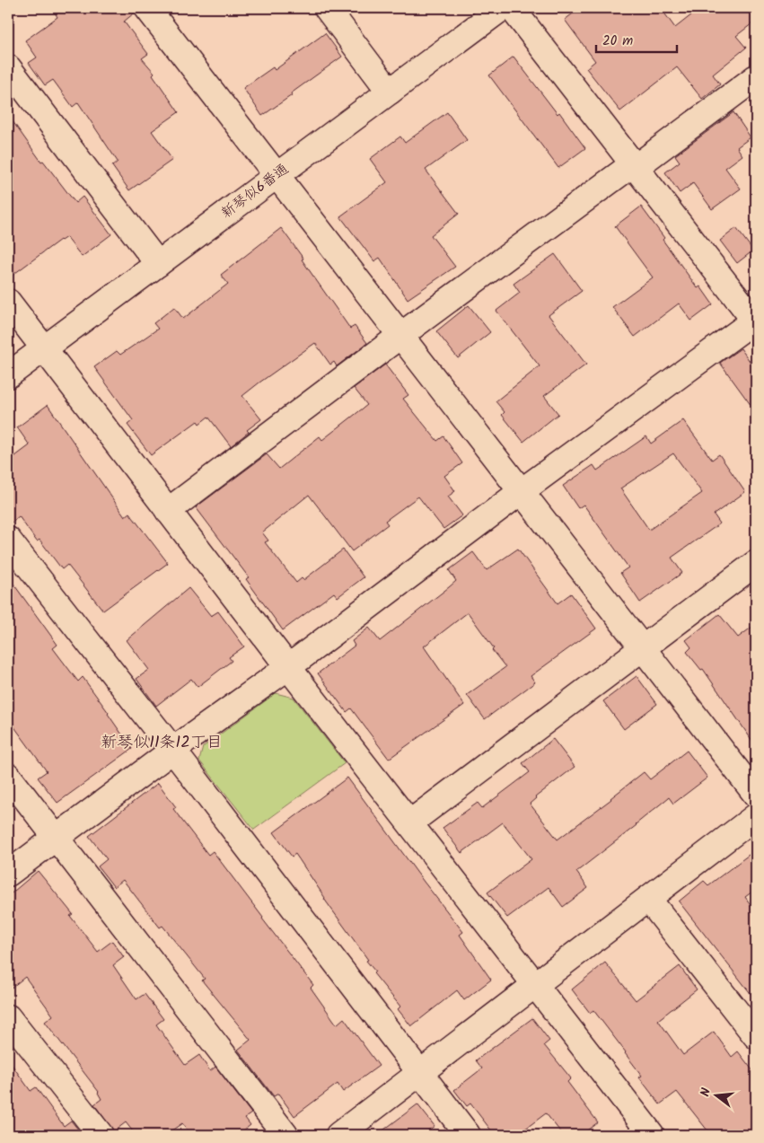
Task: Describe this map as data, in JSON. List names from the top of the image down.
{
  "streets": {
    "street": ["新琴似6番通"]
  },
  "districts": ["新琴似11条12丁目"],
  "scale_bar": "20 m",
  "north": "left"
}
